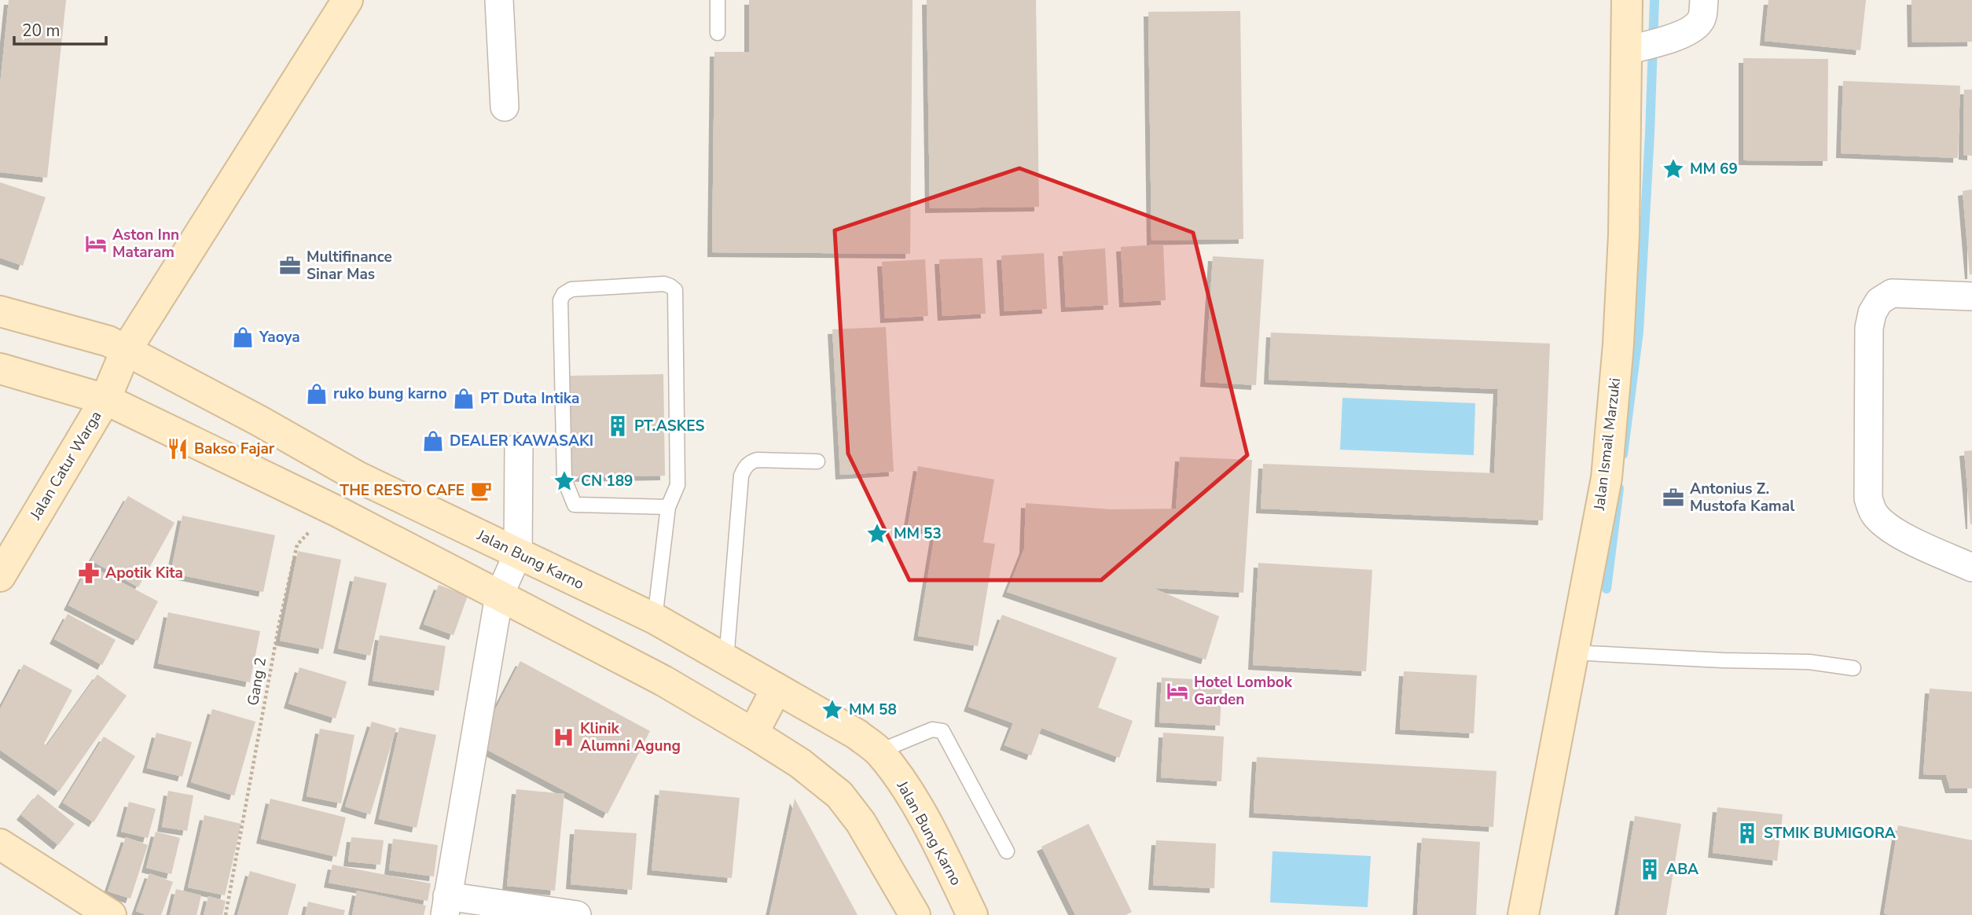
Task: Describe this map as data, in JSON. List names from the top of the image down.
{
  "streets": {
    "main road": ["Jalan Ismail Marzuki", "Jalan Catur Warga", "Jalan Bung Karno"],
    "path": ["Gang 2"]
  },
  "crossings": [
    ["Jalan Catur Warga", "Jalan Bung Karno"]
  ],
  "places": {
    "place": [
      "MM 69",
      "CN 189",
      "MM 53",
      "MM 58"
    ],
    "hotel": ["Aston Inn Mataram", "Hotel Lombok Garden"],
    "office": ["Multifinance Sinar Mas", "Antonius Z. Mustofa Kamal"],
    "shop": [
      "Yaoya",
      "ruko bung karno",
      "PT Duta Intika",
      "DEALER KAWASAKI"
    ],
    "building": ["PT.ASKES", "STMIK BUMIGORA", "ABA"],
    "restaurant": ["Bakso Fajar"],
    "cafe": ["THE RESTO CAFE"],
    "pharmacy": ["Apotik Kita"],
    "hospital": ["Klinik Alumni Agung"]
  },
  "scale_bar": "20 m"
}
